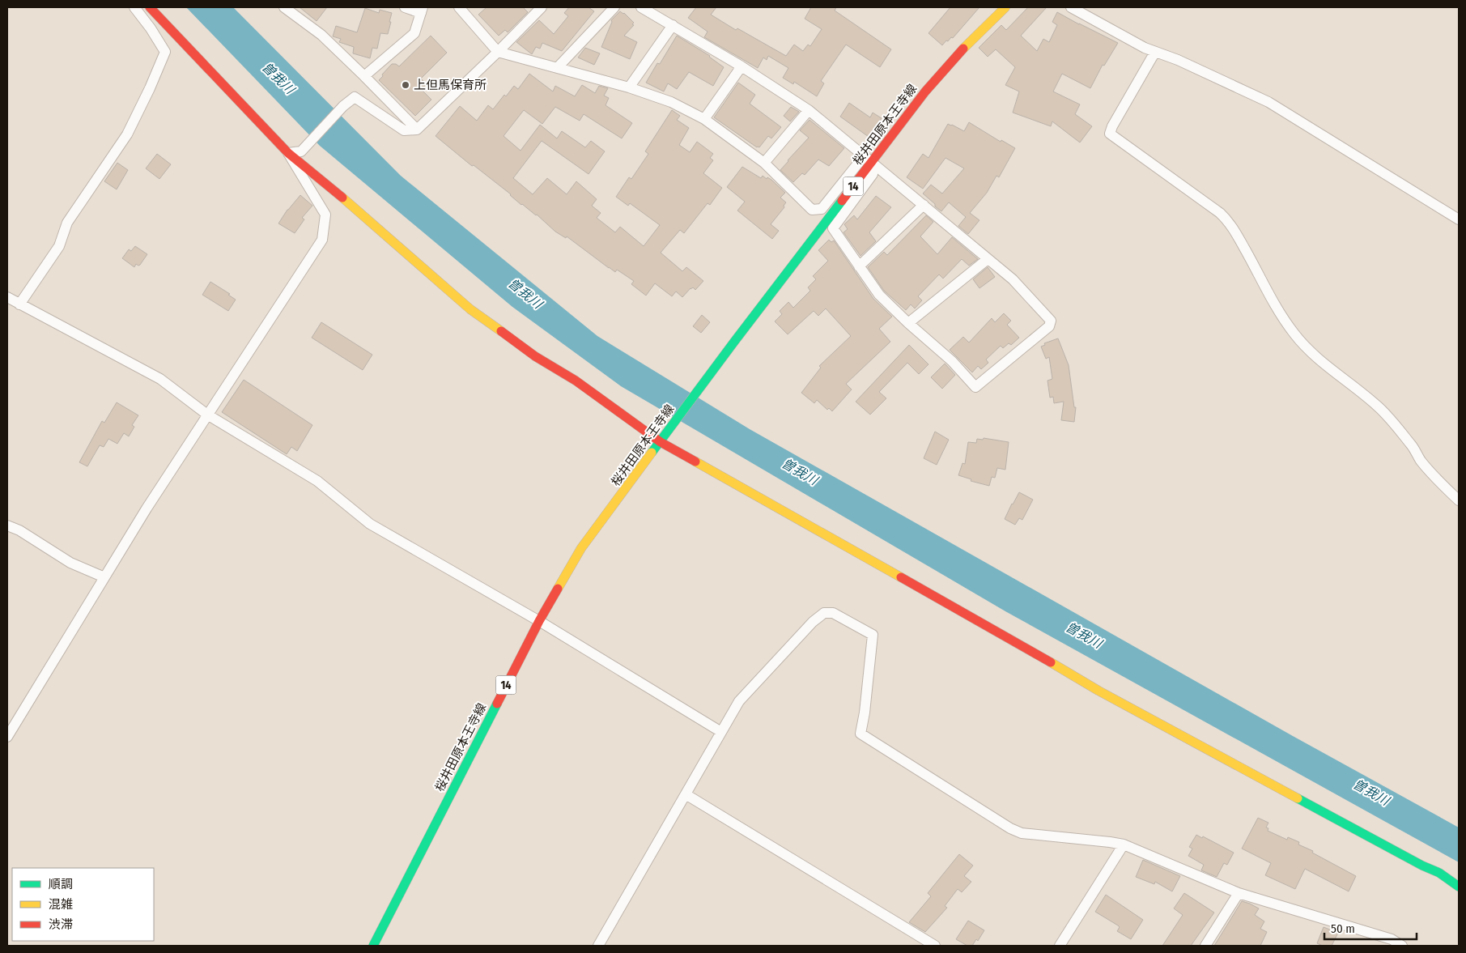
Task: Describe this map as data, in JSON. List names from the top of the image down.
{
  "streets": {
    "street": ["桜井田原本王寺線", "14"]
  },
  "water": ["曽我川"],
  "places": ["上但馬保育所"],
  "legend": ["順調", "混雑", "渋滞"],
  "scale_bar": "50 m"
}
